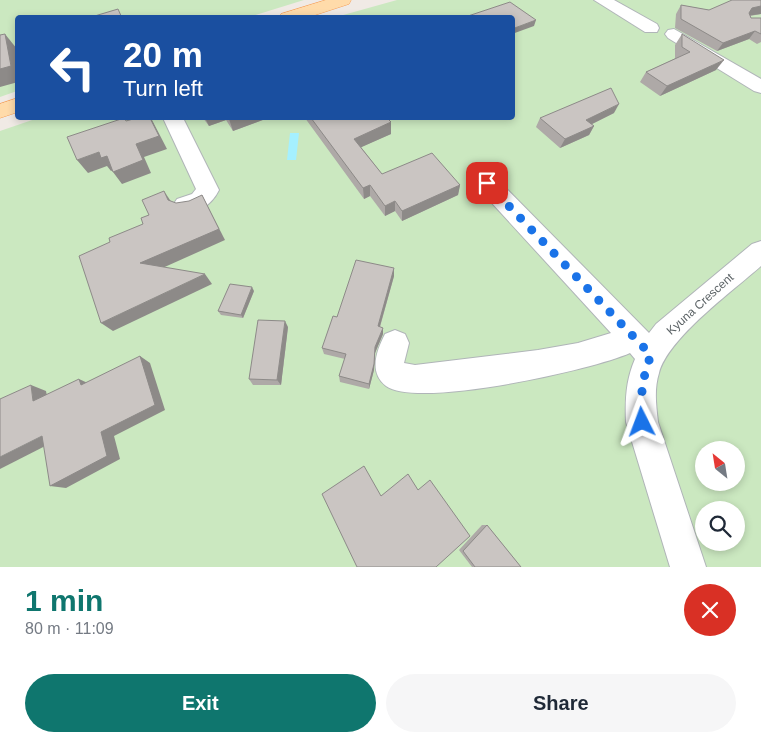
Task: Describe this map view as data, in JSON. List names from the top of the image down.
{
  "streets": {
    "street": ["Kyuna Crescent"]
  },
  "north": "top left",
  "page": {
    "turn": ["20 m", "Turn left"],
    "heading": ["1 min", "80 m · 11:09"],
    "buttons": ["Exit", "Share"]
  }
}
